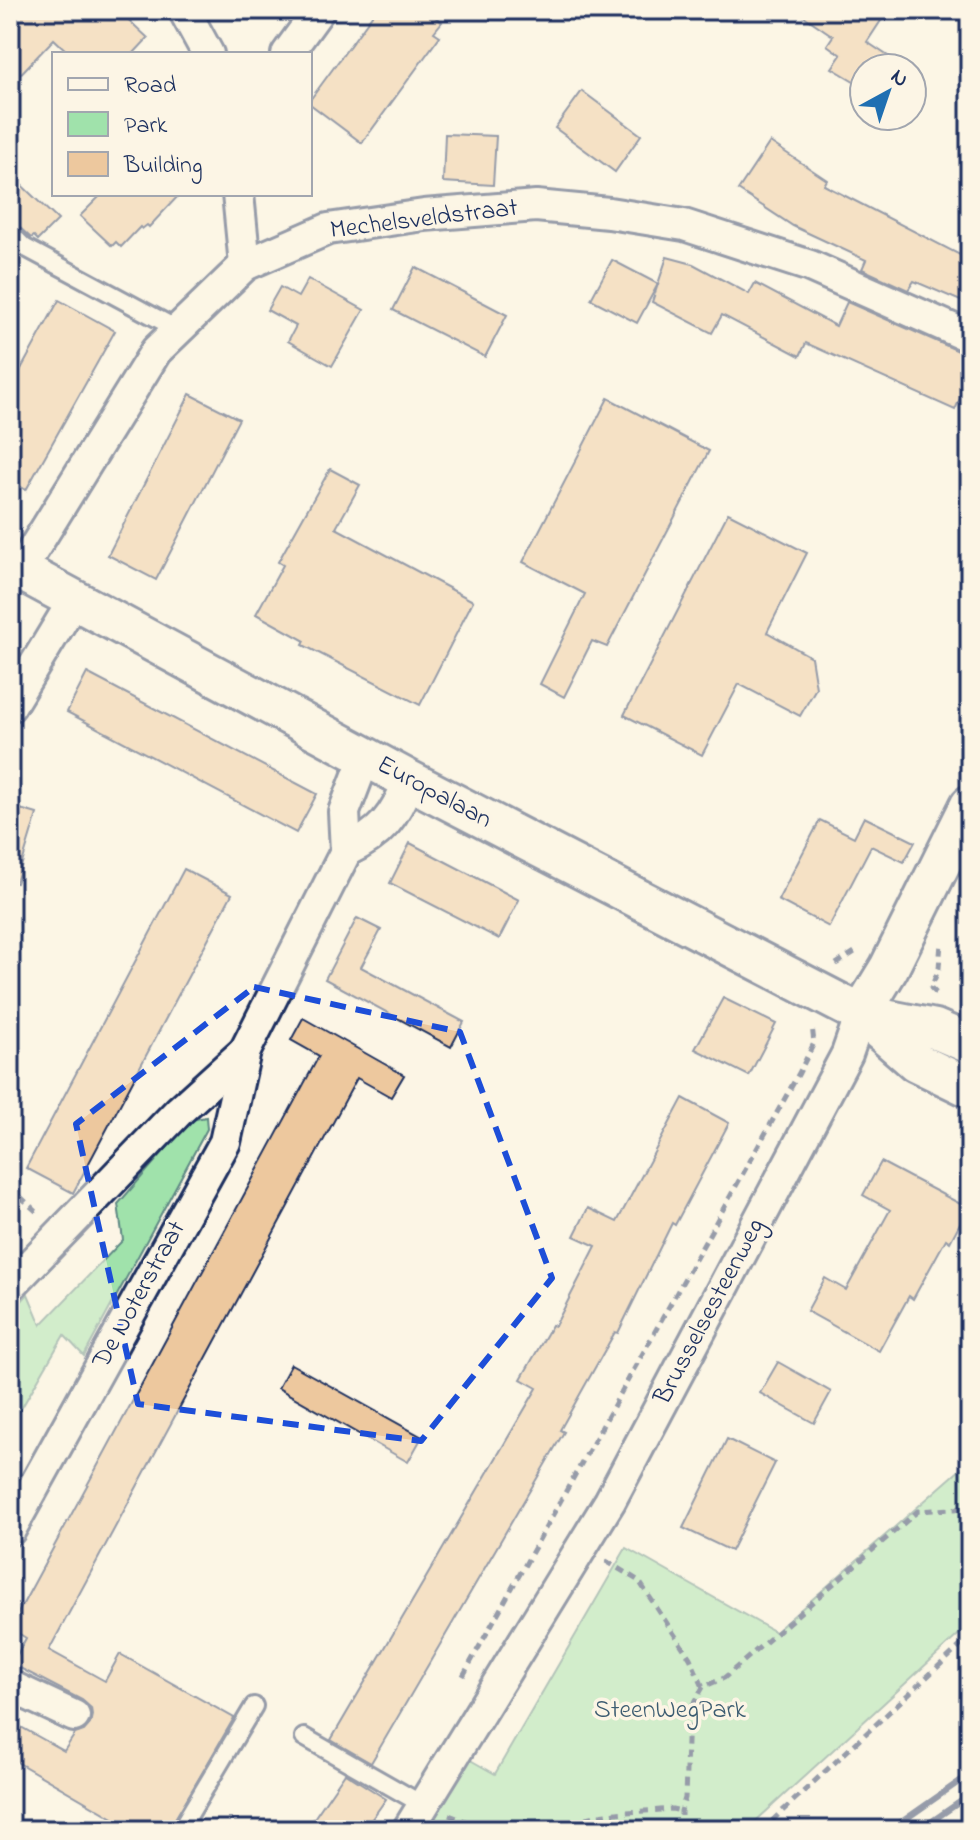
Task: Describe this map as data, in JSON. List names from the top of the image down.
{
  "streets": {
    "street": [
      "Mechelsveldstraat",
      "Europalaan",
      "De Noterstraat",
      "Brusselsesteenweg"
    ]
  },
  "crossings": [
    ["Mechelsveldstraat", "Europalaan"],
    ["Europalaan", "De Noterstraat"],
    ["Europalaan", "Brusselsesteenweg"]
  ],
  "parks": ["SteenWegPark"],
  "legend": ["Road", "Park", "Building"],
  "north": "top right"
}
